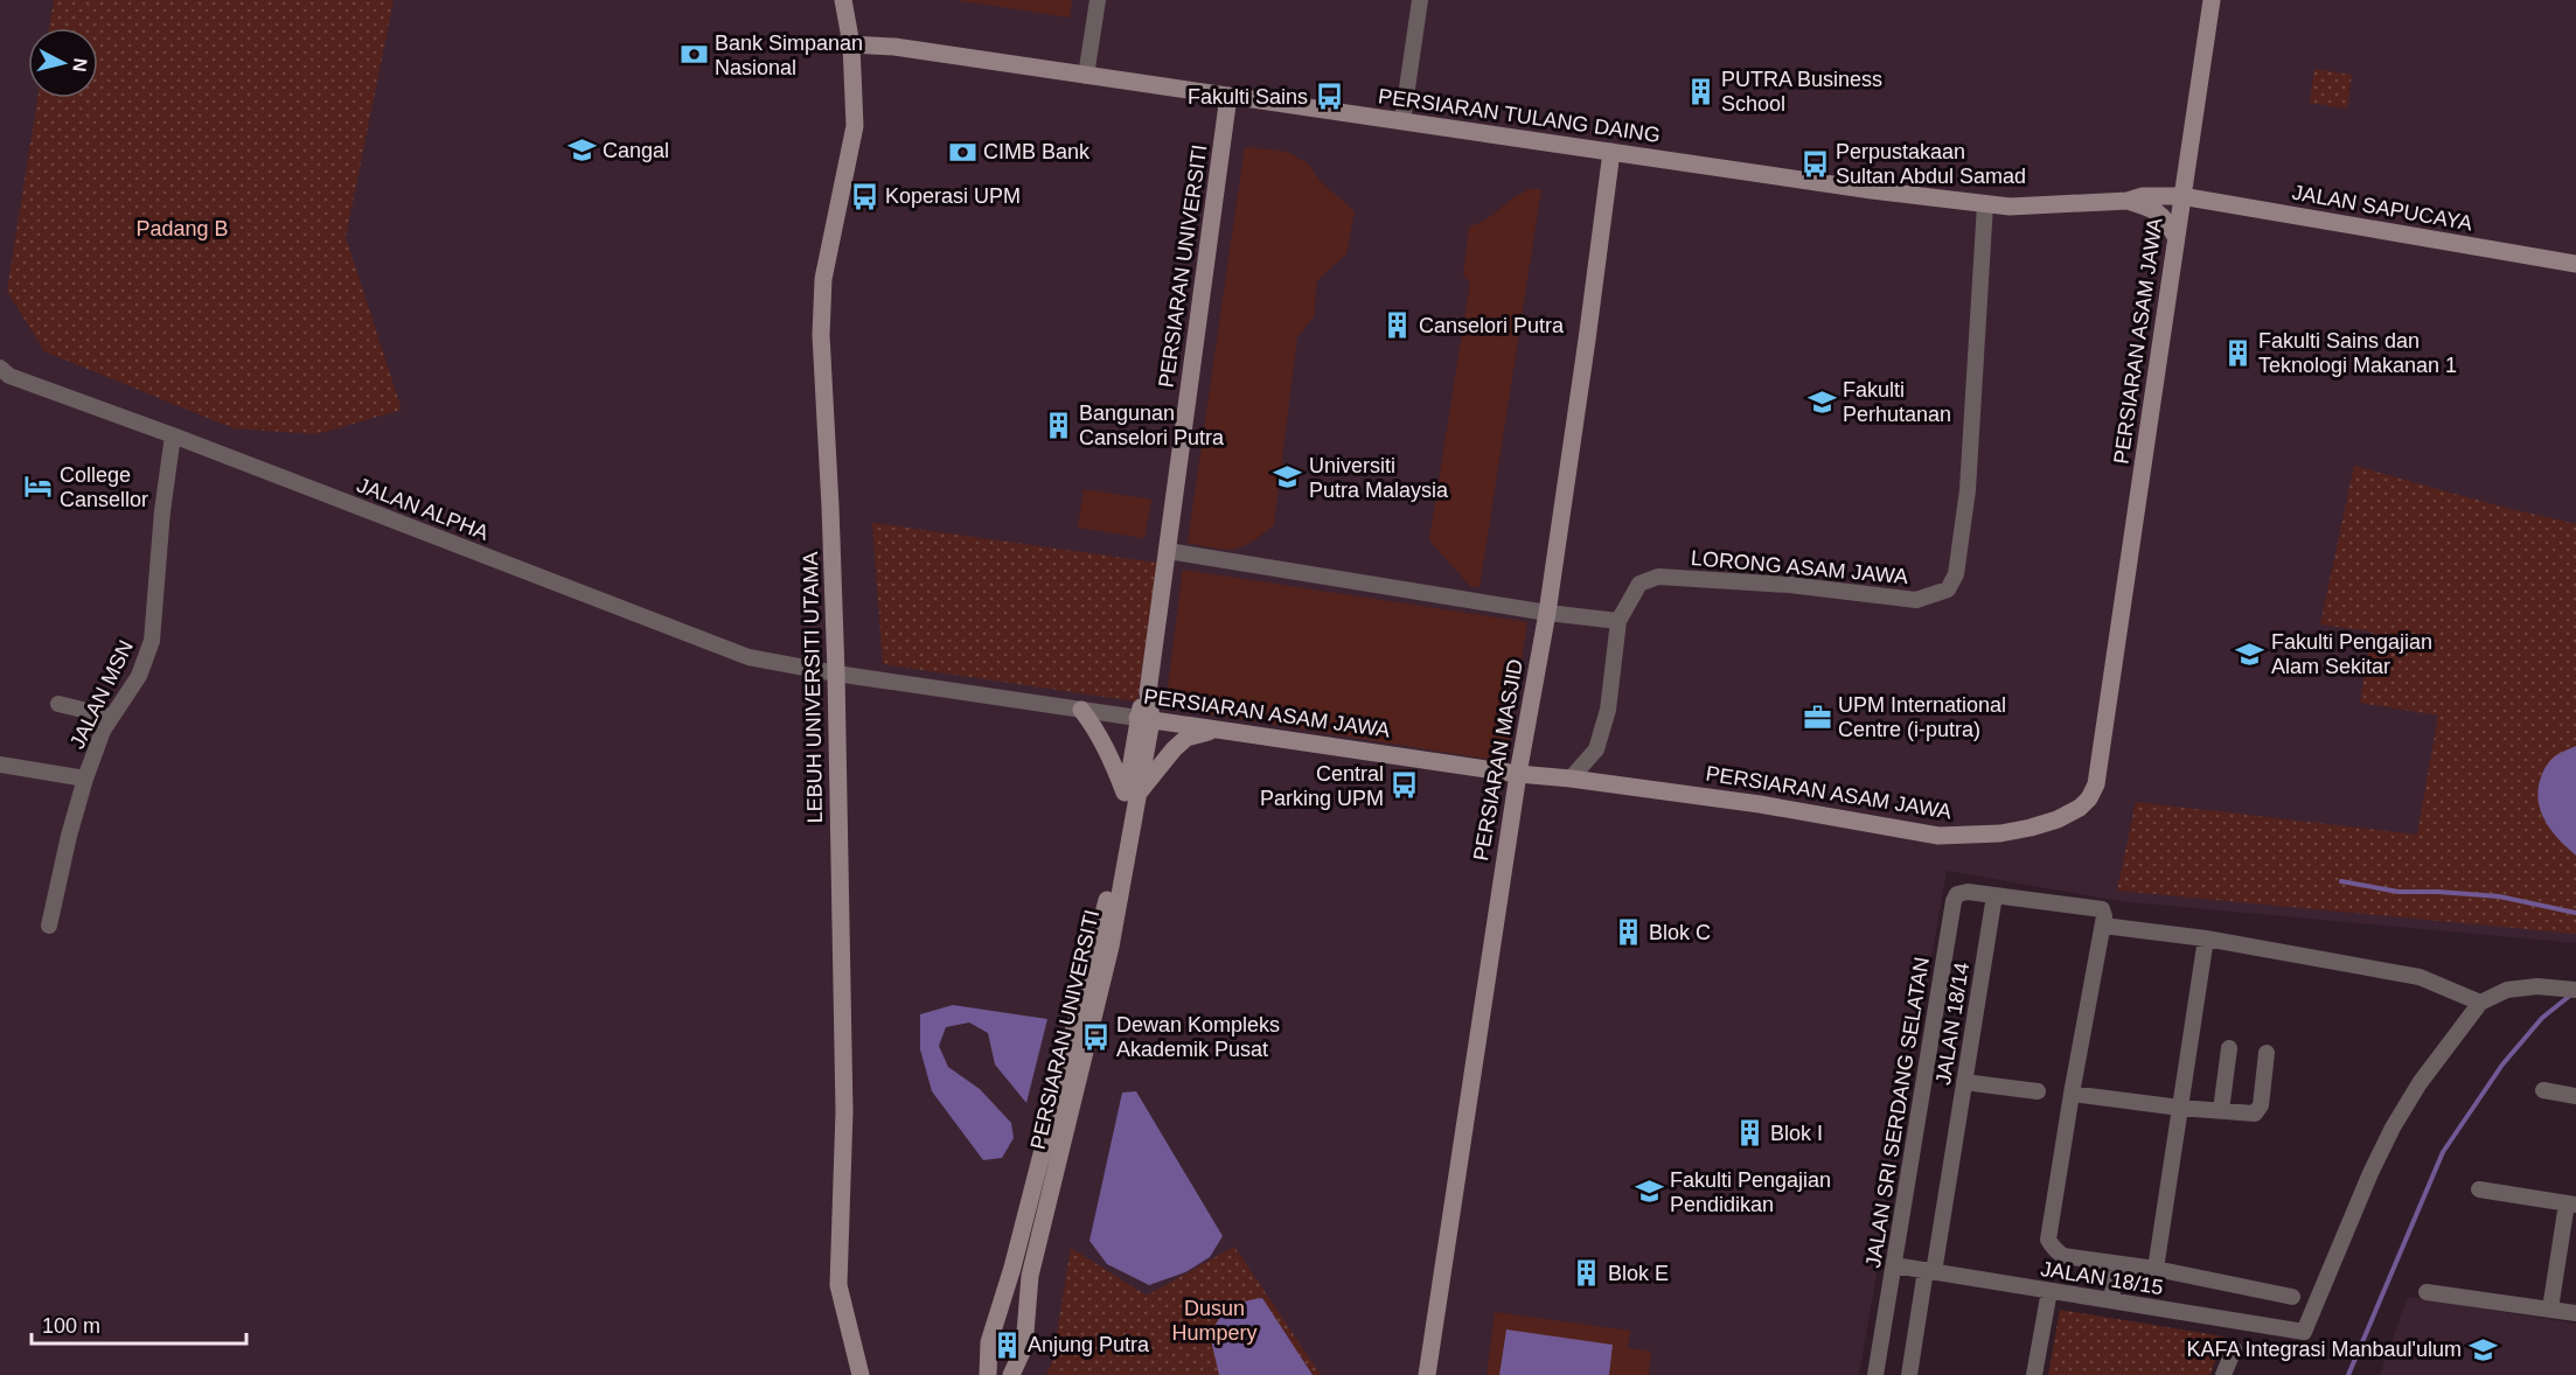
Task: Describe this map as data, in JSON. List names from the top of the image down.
{
  "streets": {
    "street": [
      "PERSIARAN TULANG DAING",
      "JALAN SAPUCAYA",
      "PERSIARAN UNIVERSITI",
      "PERSIARAN ASAM JAWA",
      "JALAN ALPHA",
      "LORONG ASAM JAWA",
      "LEBUH UNIVERSITI UTAMA",
      "JALAN MSN",
      "PERSIARAN MASJID",
      "JALAN 18/14",
      "JALAN SRI SERDANG SELATAN",
      "JALAN 18/15"
    ]
  },
  "crossings": [
    ["PERSIARAN TULANG DAING", "JALAN SAPUCAYA"],
    ["PERSIARAN TULANG DAING", "PERSIARAN UNIVERSITI"],
    ["PERSIARAN TULANG DAING", "PERSIARAN ASAM JAWA"],
    ["PERSIARAN TULANG DAING", "LORONG ASAM JAWA"],
    ["PERSIARAN TULANG DAING", "LEBUH UNIVERSITI UTAMA"],
    ["PERSIARAN TULANG DAING", "PERSIARAN MASJID"],
    ["JALAN SAPUCAYA", "PERSIARAN ASAM JAWA"],
    ["PERSIARAN UNIVERSITI", "PERSIARAN ASAM JAWA"],
    ["PERSIARAN ASAM JAWA", "JALAN ALPHA"],
    ["PERSIARAN ASAM JAWA", "LORONG ASAM JAWA"],
    ["PERSIARAN ASAM JAWA", "LEBUH UNIVERSITI UTAMA"],
    ["PERSIARAN ASAM JAWA", "PERSIARAN MASJID"],
    ["JALAN ALPHA", "LEBUH UNIVERSITI UTAMA"],
    ["JALAN ALPHA", "JALAN MSN"],
    ["JALAN 18/14", "JALAN SRI SERDANG SELATAN"],
    ["JALAN 18/14", "JALAN 18/15"],
    ["JALAN SRI SERDANG SELATAN", "JALAN 18/15"]
  ],
  "parks": ["Padang B", "Dusun Humpery"],
  "places": {
    "bank": ["Bank Simpanan Nasional", "CIMB Bank"],
    "building": [
      "PUTRA Business School",
      "Canselori Putra",
      "Fakulti Sains dan Teknologi Makanan 1",
      "Bangunan Canselori Putra",
      "Blok C",
      "Blok I",
      "Blok E",
      "Anjung Putra"
    ],
    "bus stop": [
      "Fakulti Sains",
      "Perpustakaan Sultan Abdul Samad",
      "Koperasi UPM",
      "Central Parking UPM",
      "Dewan Kompleks Akademik Pusat"
    ],
    "school or university": [
      "Cangal",
      "Fakulti Perhutanan",
      "Universiti Putra Malaysia",
      "Fakulti Pengajian Alam Sekitar",
      "Fakulti Pengajian Pendidikan",
      "KAFA Integrasi Manbaul'ulum"
    ],
    "hotel": ["College Cansellor"],
    "office": ["UPM International Centre (i-putra)"]
  },
  "scale_bar": "100 m",
  "north": "right"
}
